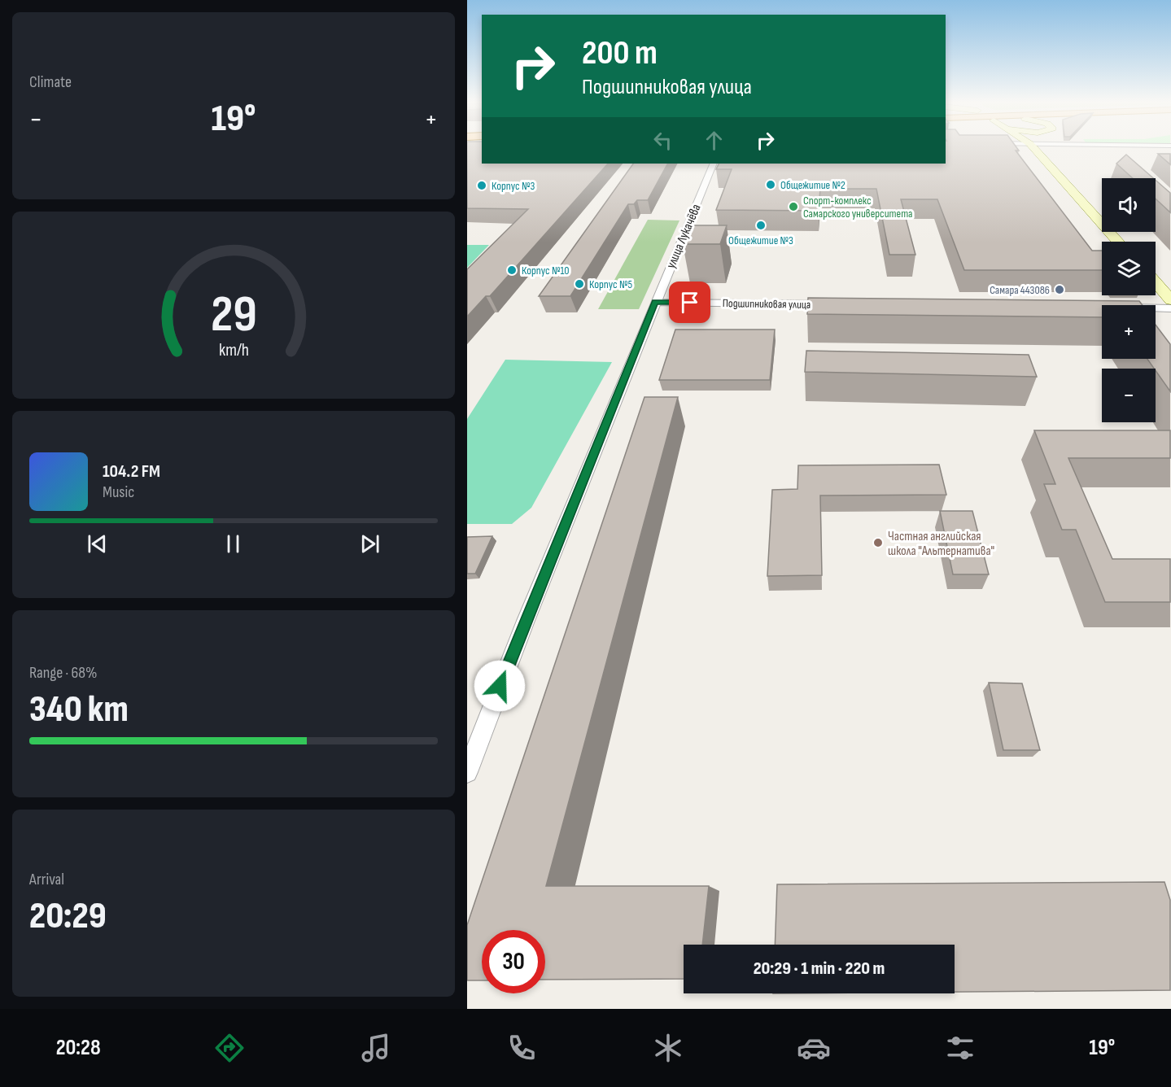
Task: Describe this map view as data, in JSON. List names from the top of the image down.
{
  "streets": {
    "street": ["улица Лукачёва", "Подшипниковая улица"]
  },
  "crossings": [
    ["улица Лукачёва", "Подшипниковая улица"]
  ],
  "places": [
    "Общежитие №2",
    "Корпус №3",
    "Спорт-комплекс Самарского университета",
    "Общежитие №3",
    "Корпус №10",
    "Корпус №5",
    "Самара 443086",
    "Частная английская школа \"Альтернатива\""
  ],
  "page": {
    "tile": [
      "Climate",
      ["Range · 68%", "340 km"],
      ["Arrival", "20:29"]
    ],
    "turn": ["200 m", "Подшипниковая улица"],
    "heat": ["−", "19°", "+"],
    "map_buttons": ["+", "−"],
    "song": ["104.2 FM", "Music"],
    "limit": "30",
    "trip": "20:29 · 1 min · 220 m",
    "tabs": ["20:28", "19°"],
    "gauge": ["29", "km/h"]
  }
}
